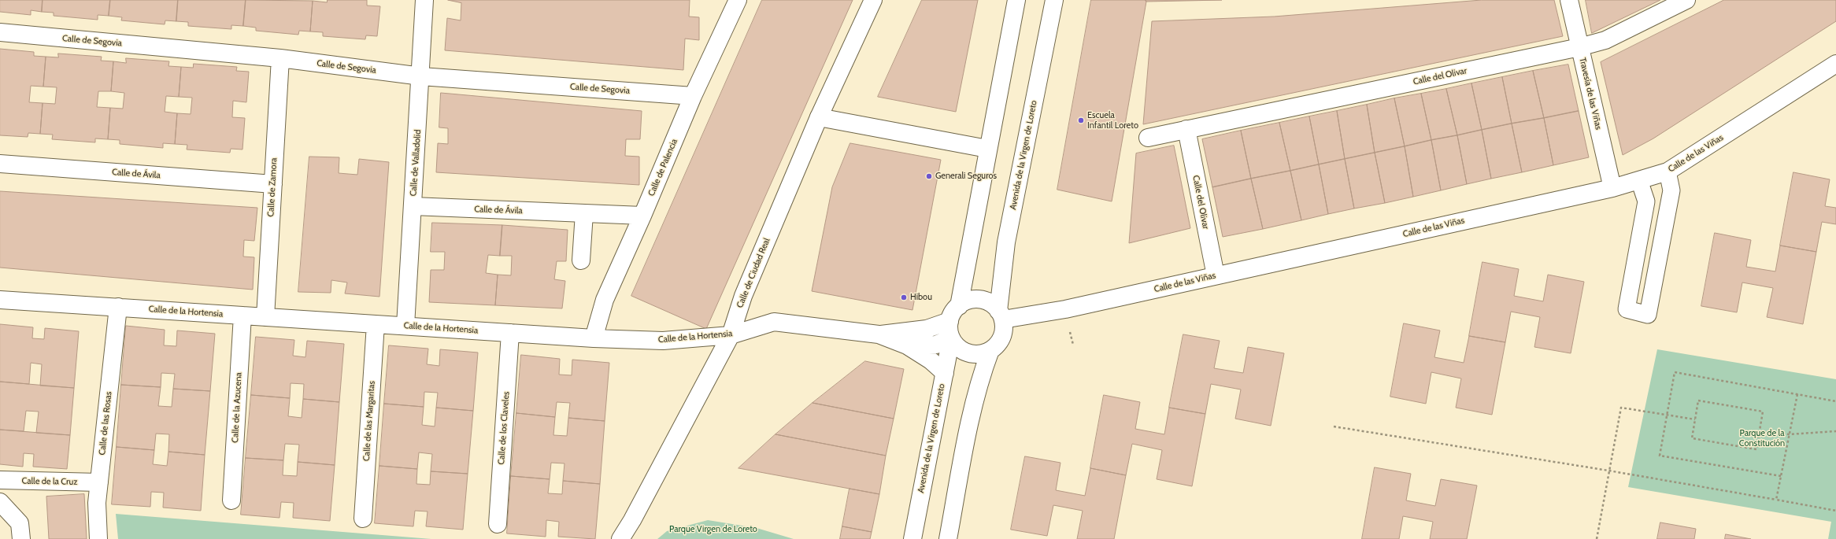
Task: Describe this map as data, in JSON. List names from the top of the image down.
{
  "streets": {
    "street": [
      "Calle de Segovia",
      "Calle del Olivar",
      "Travesía de las Viñas",
      "Calle de las Viñas",
      "Avenida de la Virgen de Loreto",
      "Calle de Valladolid",
      "Calle de Palencia",
      "Calle de Ávila",
      "Calle de Zamora",
      "Calle de Ciudad Real",
      "Calle de la Hortensia",
      "Calle de la Azucena",
      "Calle de las Margaritas",
      "Calle de las Rosas",
      "Calle de los Claveles",
      "Calle de la Cruz"
    ]
  },
  "crossings": [
    ["Calle de Segovia", "Calle de Valladolid"],
    ["Calle de Segovia", "Calle de Palencia"],
    ["Calle de Segovia", "Calle de Zamora"],
    ["Calle del Olivar", "Travesía de las Viñas"],
    ["Calle del Olivar", "Calle de las Viñas"],
    ["Travesía de las Viñas", "Calle de las Viñas"],
    ["Calle de las Viñas", "Avenida de la Virgen de Loreto"],
    ["Calle de las Viñas", "Calle de la Hortensia"],
    ["Avenida de la Virgen de Loreto", "Calle de la Hortensia"],
    ["Calle de Valladolid", "Calle de Ávila"],
    ["Calle de Valladolid", "Calle de la Hortensia"],
    ["Calle de Palencia", "Calle de Ávila"],
    ["Calle de Palencia", "Calle de la Hortensia"],
    ["Calle de Ávila", "Calle de Zamora"],
    ["Calle de Zamora", "Calle de la Hortensia"],
    ["Calle de Ciudad Real", "Calle de la Hortensia"],
    ["Calle de la Hortensia", "Calle de la Azucena"],
    ["Calle de la Hortensia", "Calle de las Margaritas"],
    ["Calle de la Hortensia", "Calle de las Rosas"],
    ["Calle de la Hortensia", "Calle de los Claveles"],
    ["Calle de las Rosas", "Calle de la Cruz"]
  ],
  "parks": ["Parque de la Constitución", "Parque Virgen de Loreto"],
  "places": ["Escuela Infantil Loreto", "Generali Seguros", "Hibou"]
}
